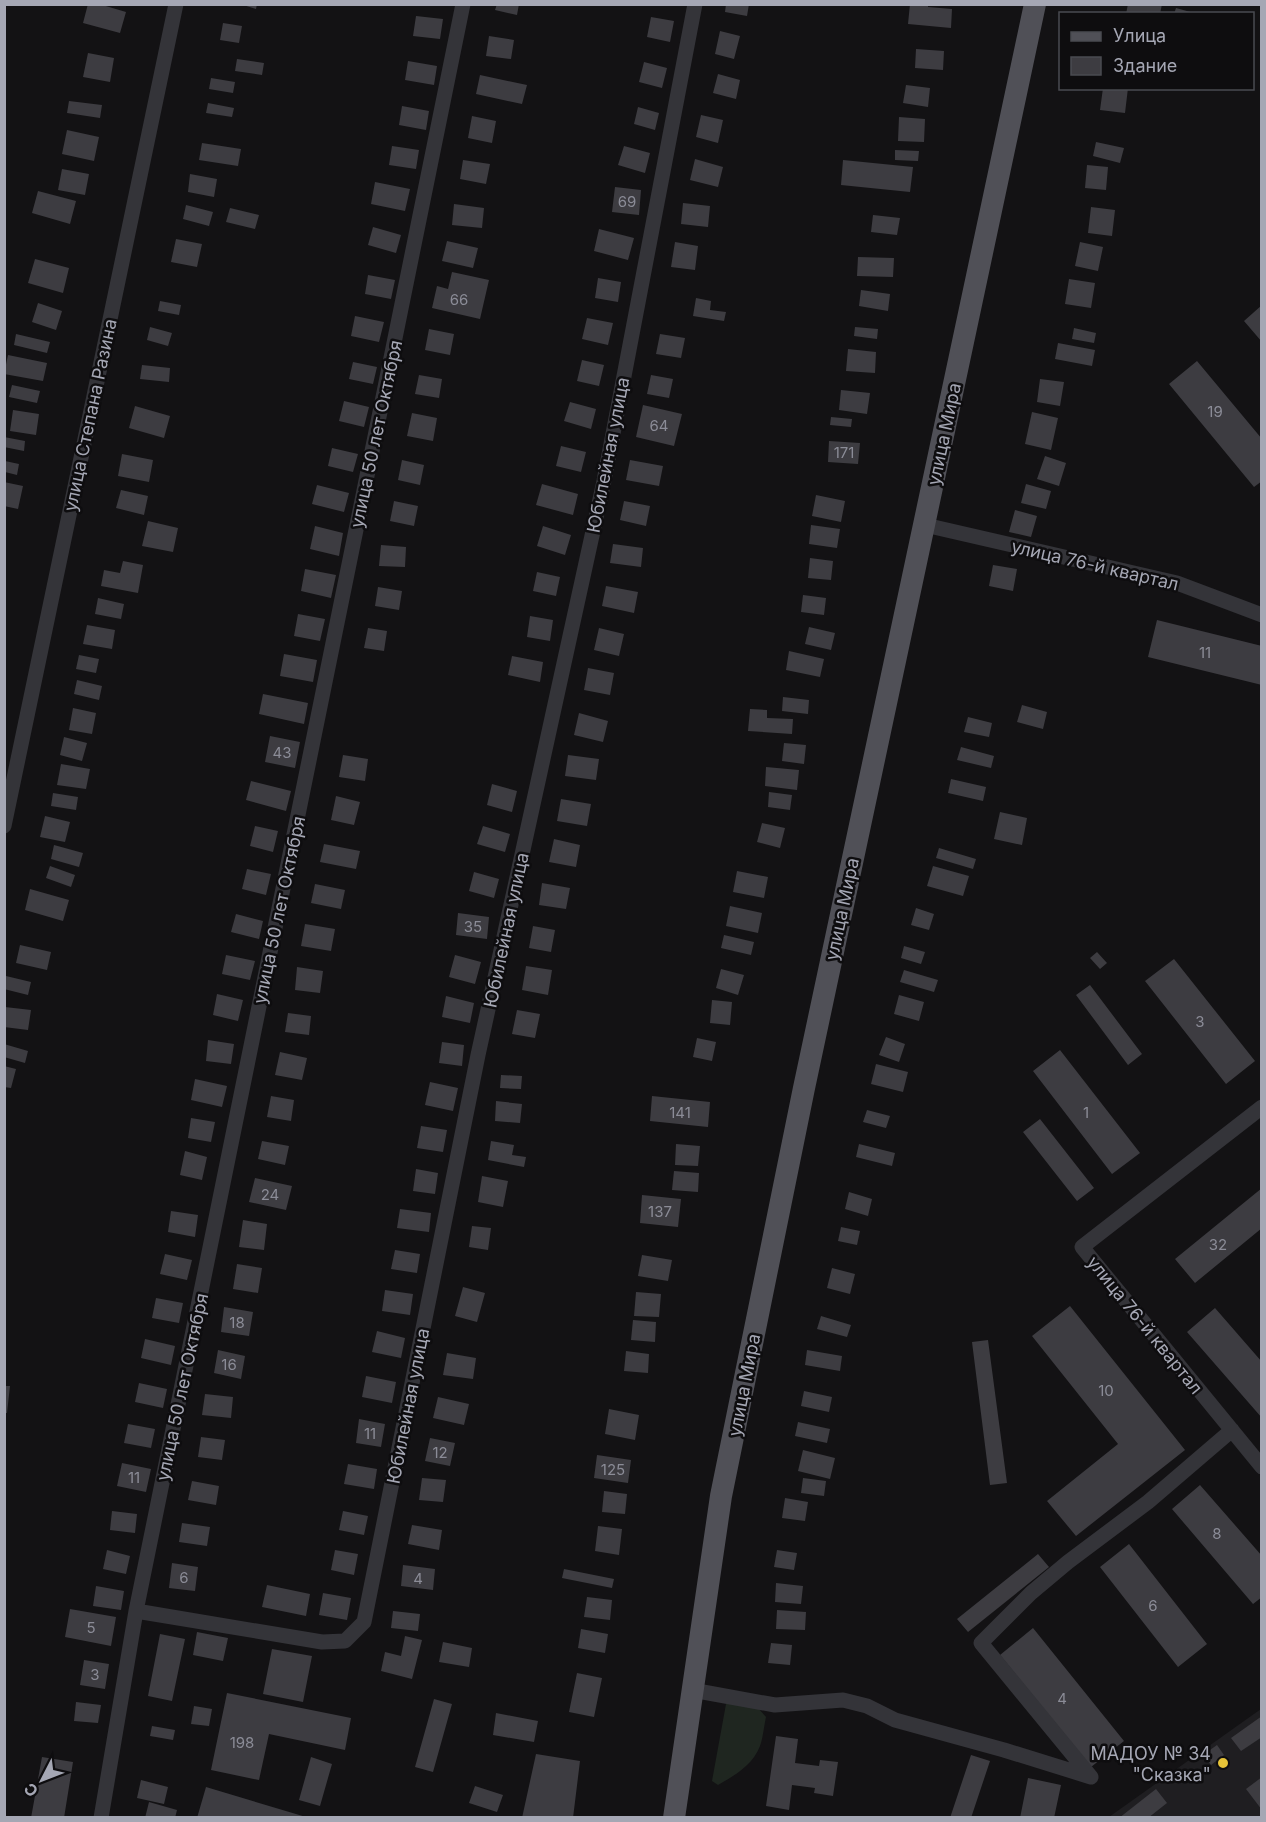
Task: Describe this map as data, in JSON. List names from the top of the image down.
{
  "streets": {
    "main road": ["улица Мира"],
    "street": [
      "улица Степана Разина",
      "улица 50 лет Октября",
      "Юбилейная улица",
      "улица 76-й квартал"
    ]
  },
  "crossings": [
    ["улица 50 лет Октября", "Юбилейная улица"],
    ["улица Мира", "улица 76-й квартал"]
  ],
  "places": ["МАДОУ № 34 \"Сказка\""],
  "house_numbers": [
    "69",
    "66",
    "19",
    "64",
    "171",
    "11",
    "43",
    "35",
    "3",
    "141",
    "1",
    "24",
    "137",
    "32",
    "18",
    "16",
    "10",
    "11",
    "12",
    "125",
    "11",
    "8",
    "6",
    "4",
    "6",
    "5",
    "3",
    "4",
    "198"
  ],
  "legend": ["Улица", "Здание"],
  "north": "bottom left"
}
